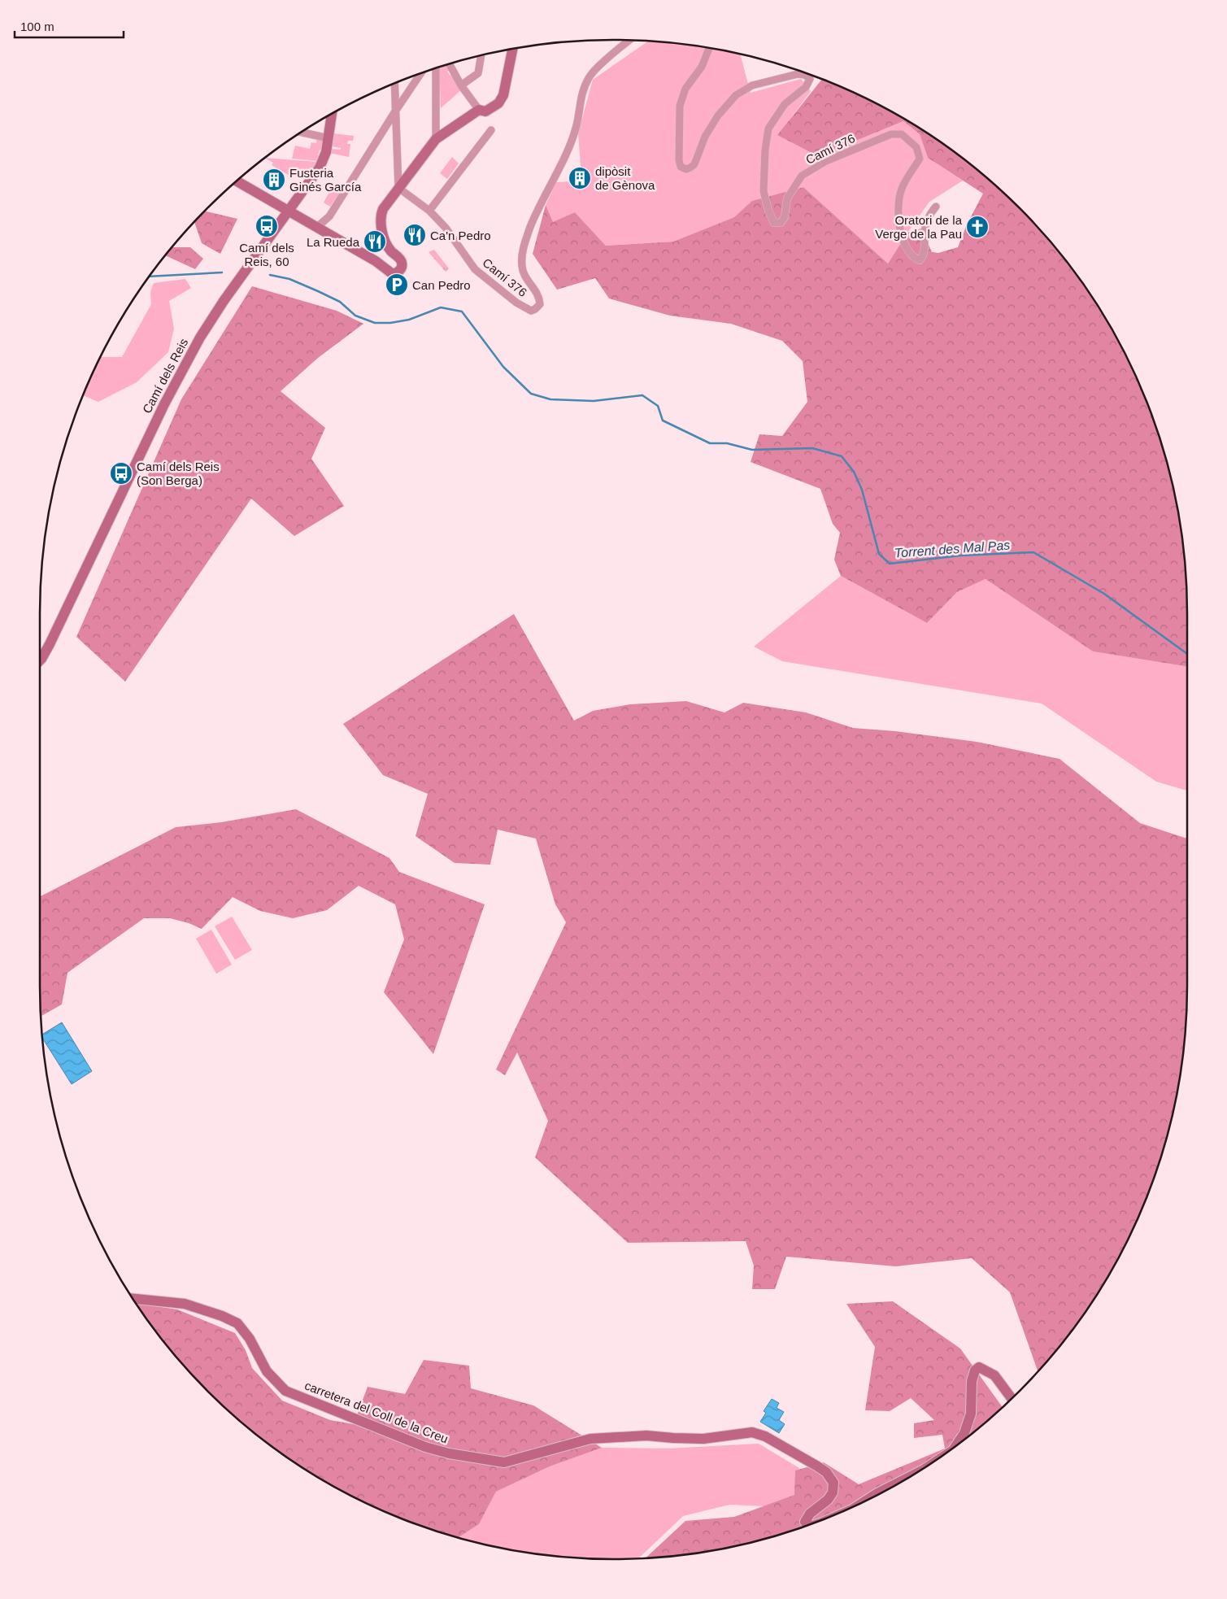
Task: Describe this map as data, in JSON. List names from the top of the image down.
{
  "streets": {
    "street": ["Camí 376", "Camí dels Reis", "carretera del Coll de la Creu"]
  },
  "water": ["Torrent des Mal Pas"],
  "places": {
    "building": ["dipòsit de Gènova", "Fusteria Ginés García"],
    "bus stop": ["Camí dels Reis, 60", "Camí dels Reis (Son Berga)"],
    "church": ["Oratori de la Verge de la Pau"],
    "restaurant": ["Ca'n Pedro", "La Rueda"],
    "parking": ["Can Pedro"]
  },
  "scale_bar": "100 m"
}
